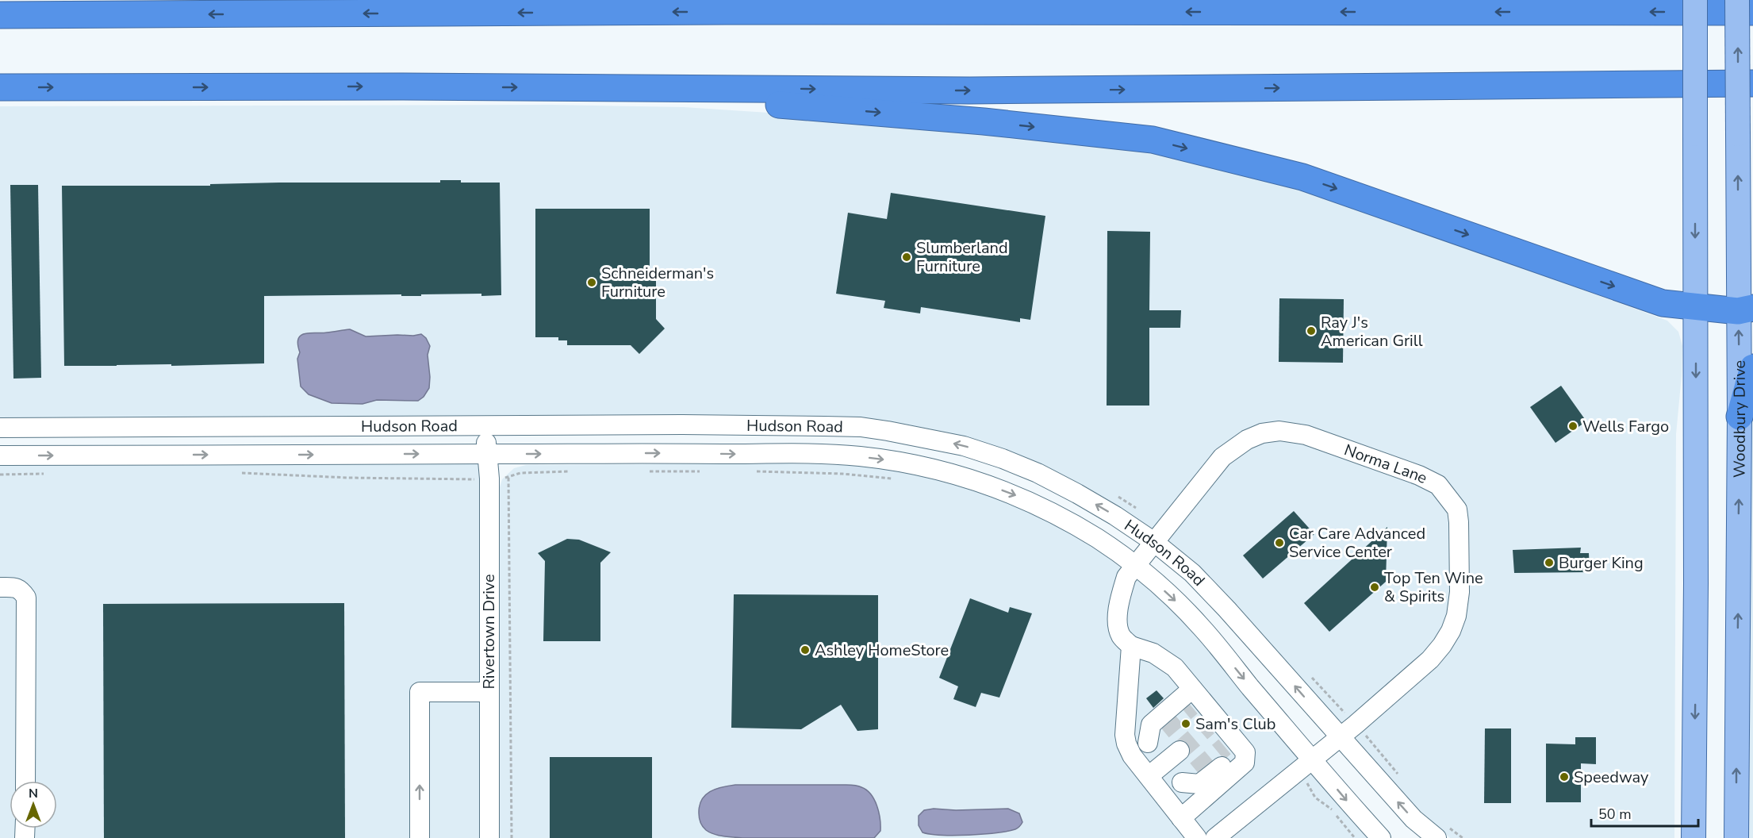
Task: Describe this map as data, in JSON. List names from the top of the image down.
{
  "streets": {
    "main road": ["Woodbury Drive"],
    "street": ["Hudson Road", "Norma Lane", "Rivertown Drive"]
  },
  "crossings": [
    ["Hudson Road", "Norma Lane"],
    ["Hudson Road", "Rivertown Drive"]
  ],
  "places": [
    "Slumberland Furniture",
    "Schneiderman's Furniture",
    "Ray J's American Grill",
    "Wells Fargo",
    "Car Care Advanced Service Center",
    "Burger King",
    "Top Ten Wine & Spirits",
    "Ashley HomeStore",
    "Sam's Club",
    "Speedway"
  ],
  "scale_bar": "50 m",
  "north": "top"
}
